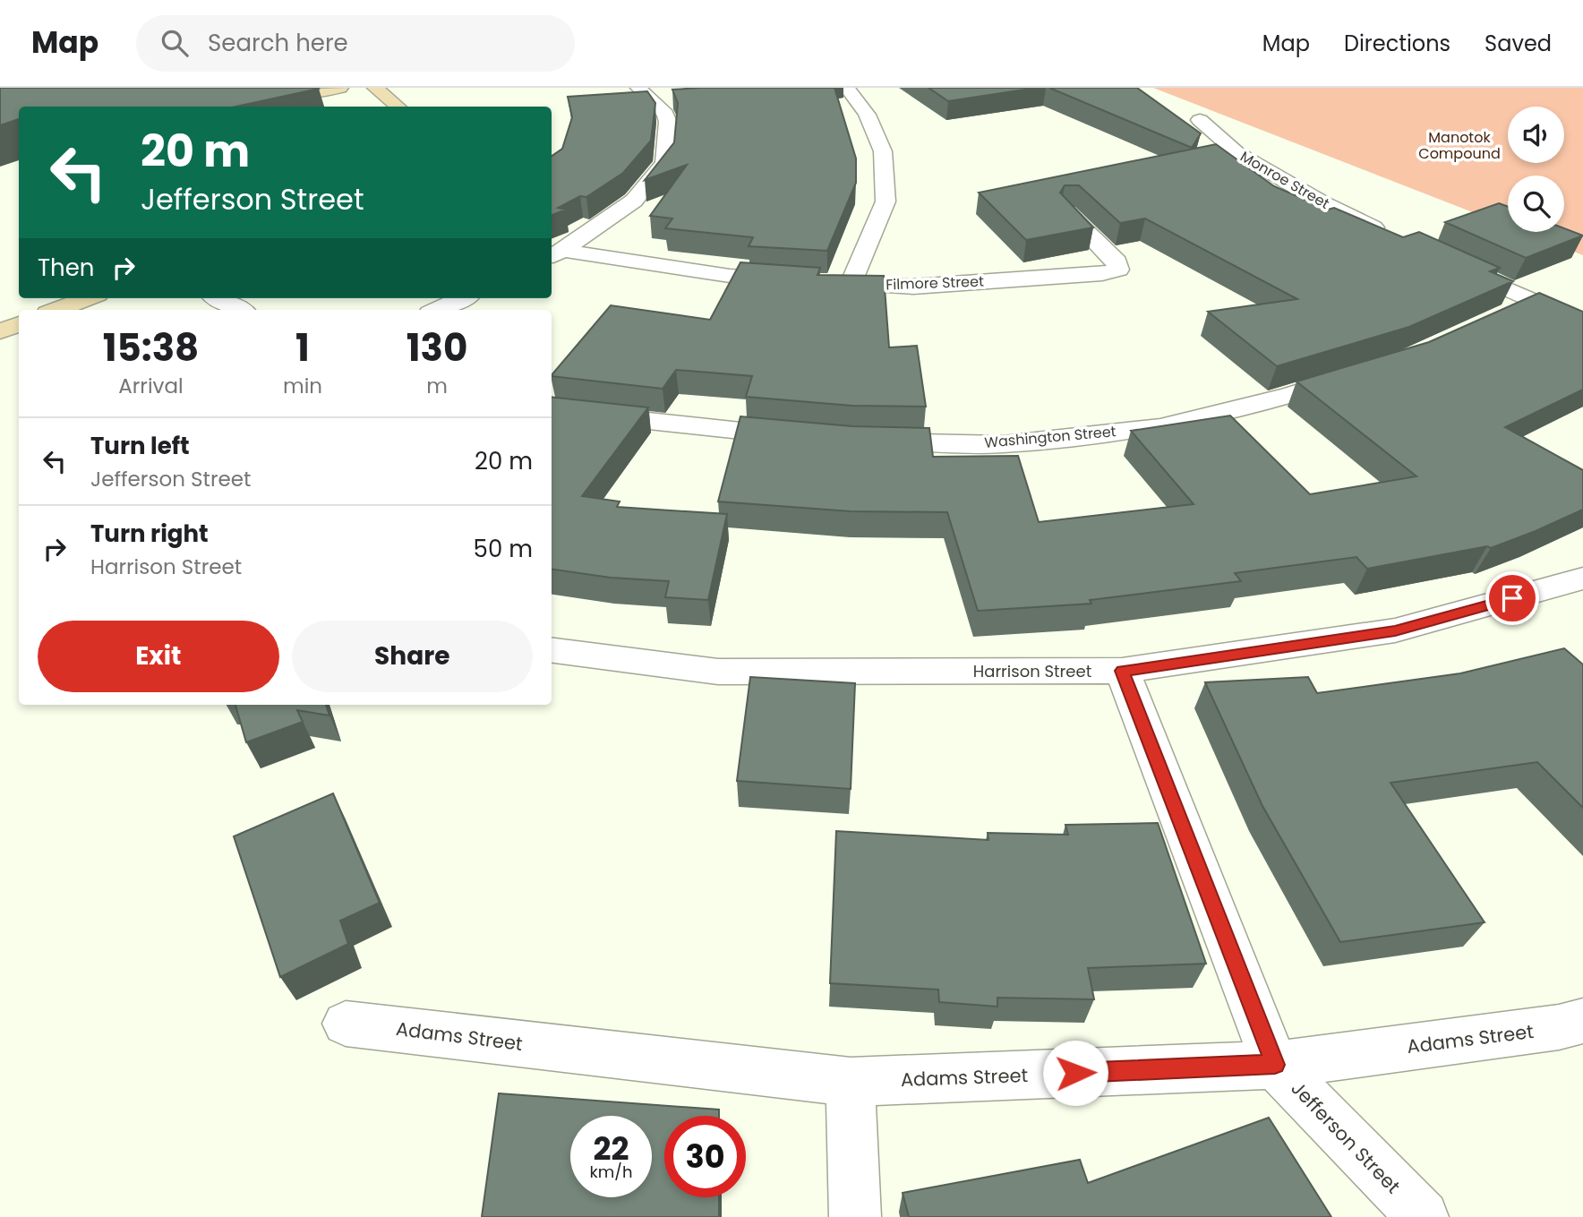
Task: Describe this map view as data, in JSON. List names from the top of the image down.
{
  "streets": {
    "street": [
      "Monroe Street",
      "Filmore Street",
      "Washington Street",
      "Harrison Street",
      "Adams Street",
      "Jefferson Street"
    ]
  },
  "crossings": [
    ["Harrison Street", "Jefferson Street"],
    ["Adams Street", "Jefferson Street"]
  ],
  "parks": ["Manotok Compound"],
  "page": {
    "header": "Map",
    "search": "Search here",
    "nav": ["Map", "Directions", "Saved"],
    "turn": ["20 m", "Jefferson Street"],
    "then": "Then",
    "eta": [
      "15:38",
      "Arrival",
      "1",
      "min",
      "130",
      "m"
    ],
    "list": [
      {
        "name": "Turn left",
        "note": "Jefferson Street",
        "value": "20 m"
      },
      {
        "name": "Turn right",
        "note": "Harrison Street",
        "value": "50 m"
      }
    ],
    "buttons": ["Exit", "Share"],
    "speed": "22 km/h",
    "limit": "30"
  }
}
